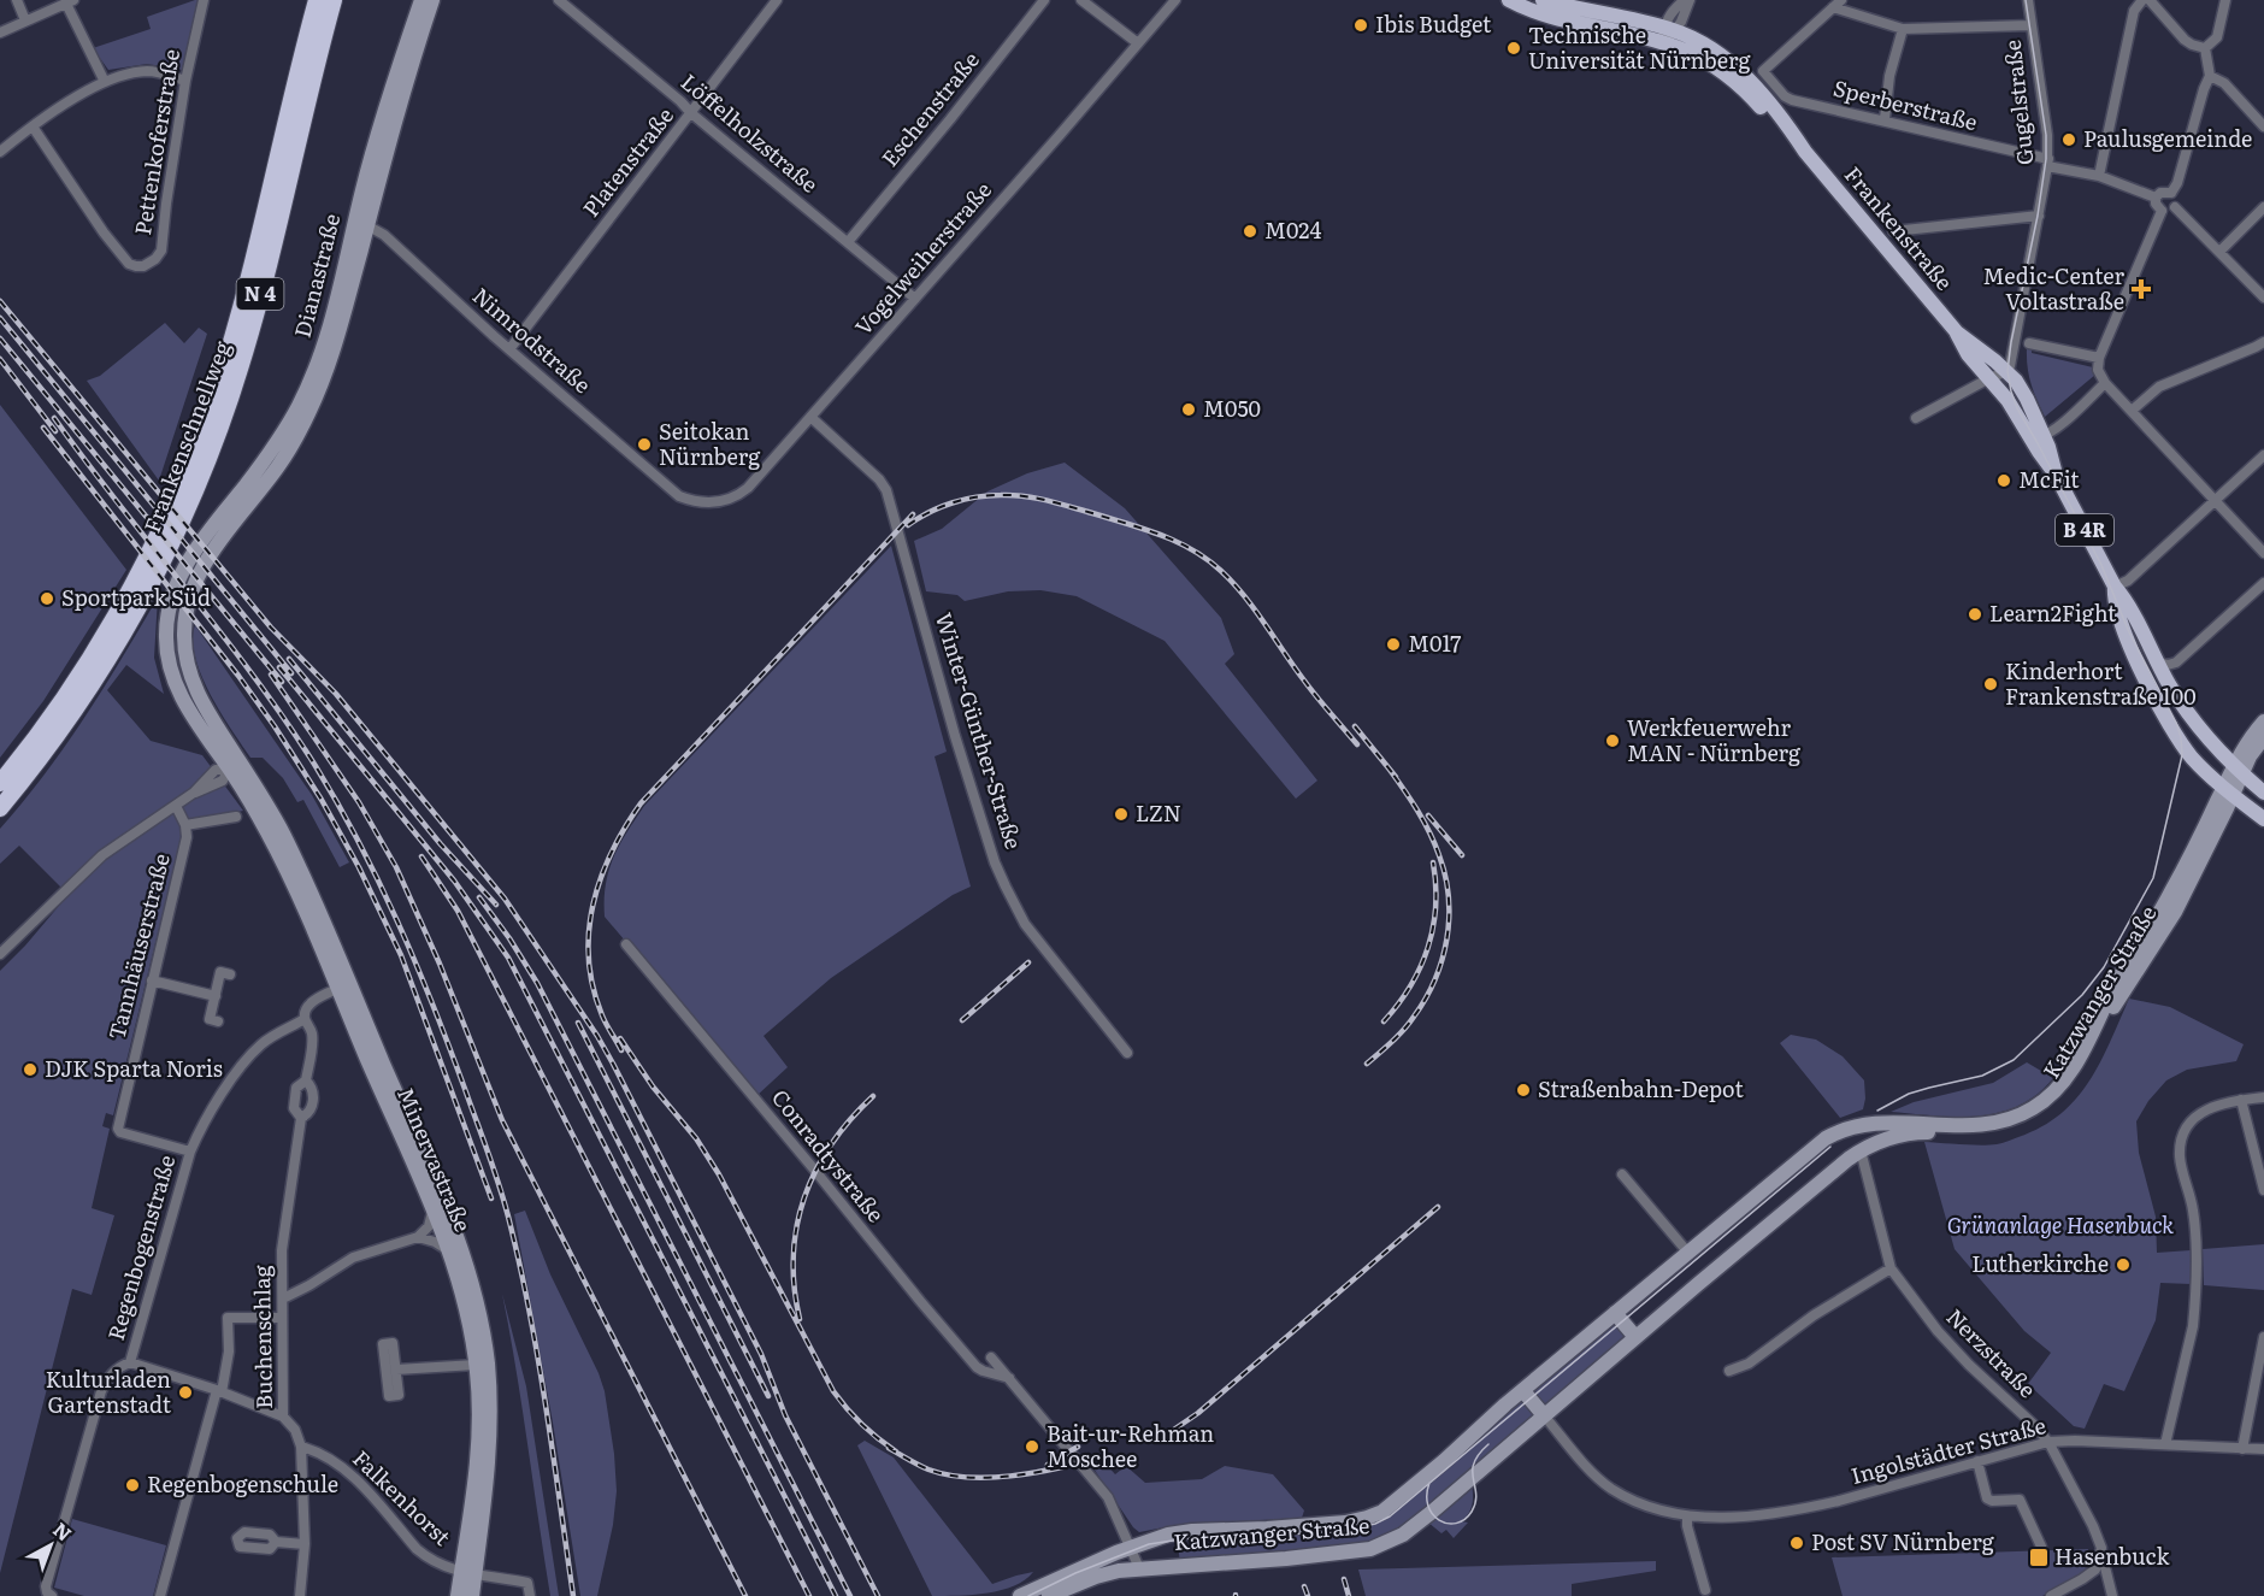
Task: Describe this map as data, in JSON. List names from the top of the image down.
{
  "streets": {
    "highway": ["N 4", "Frankenschnellweg"],
    "main road": [
      "Frankenstraße",
      "Dianastraße",
      "B 4R",
      "Katzwanger Straße",
      "Minervastraße"
    ],
    "street": [
      "Gugelstraße",
      "Sperberstraße",
      "Eschenstraße",
      "Löffelholzstraße",
      "Pettenkoferstraße",
      "Platenstraße",
      "Vogelweiherstraße",
      "Nimrodstraße",
      "Winter-Günther-Straße",
      "Tannhäuserstraße",
      "Conradtystraße",
      "Regenbogenstraße",
      "Buchenschlag",
      "Nerzstraße",
      "Ingolstädter Straße",
      "Falkenhorst"
    ]
  },
  "crossings": [
    ["Gugelstraße", "Sperberstraße"],
    ["Gugelstraße", "Frankenstraße"],
    ["Eschenstraße", "Löffelholzstraße"],
    ["Löffelholzstraße", "Platenstraße"],
    ["Löffelholzstraße", "Vogelweiherstraße"],
    ["Platenstraße", "Nimrodstraße"],
    ["Frankenstraße", "B 4R"],
    ["Frankenstraße", "Katzwanger Straße"],
    ["Vogelweiherstraße", "Nimrodstraße"],
    ["Vogelweiherstraße", "Winter-Günther-Straße"],
    ["Dianastraße", "Nimrodstraße"],
    ["Dianastraße", "Minervastraße"],
    ["Tannhäuserstraße", "Regenbogenstraße"],
    ["Katzwanger Straße", "Nerzstraße"],
    ["Katzwanger Straße", "Ingolstädter Straße"],
    ["Minervastraße", "Regenbogenstraße"],
    ["Minervastraße", "Falkenhorst"],
    ["Regenbogenstraße", "Buchenschlag"],
    ["Buchenschlag", "Falkenhorst"],
    ["Nerzstraße", "Ingolstädter Straße"]
  ],
  "parks": ["Grünanlage Hasenbuck"],
  "places": {
    "other": [
      "Ibis Budget",
      "Technische Universität Nürnberg",
      "Paulusgemeinde",
      "M024",
      "M050",
      "Seitokan Nürnberg",
      "McFit",
      "Sportpark Süd",
      "Learn2Fight",
      "M017",
      "Kinderhort Frankenstraße 100",
      "Werkfeuerwehr MAN - Nürnberg",
      "LZN",
      "DJK Sparta Noris",
      "Straßenbahn-Depot",
      "Lutherkirche",
      "Kulturladen Gartenstadt",
      "Bait-ur-Rehman Moschee",
      "Regenbogenschule",
      "Post SV Nürnberg"
    ],
    "health": ["Medic-Center Voltastraße"],
    "transit": ["Hasenbuck"]
  },
  "north": "top right"
}
